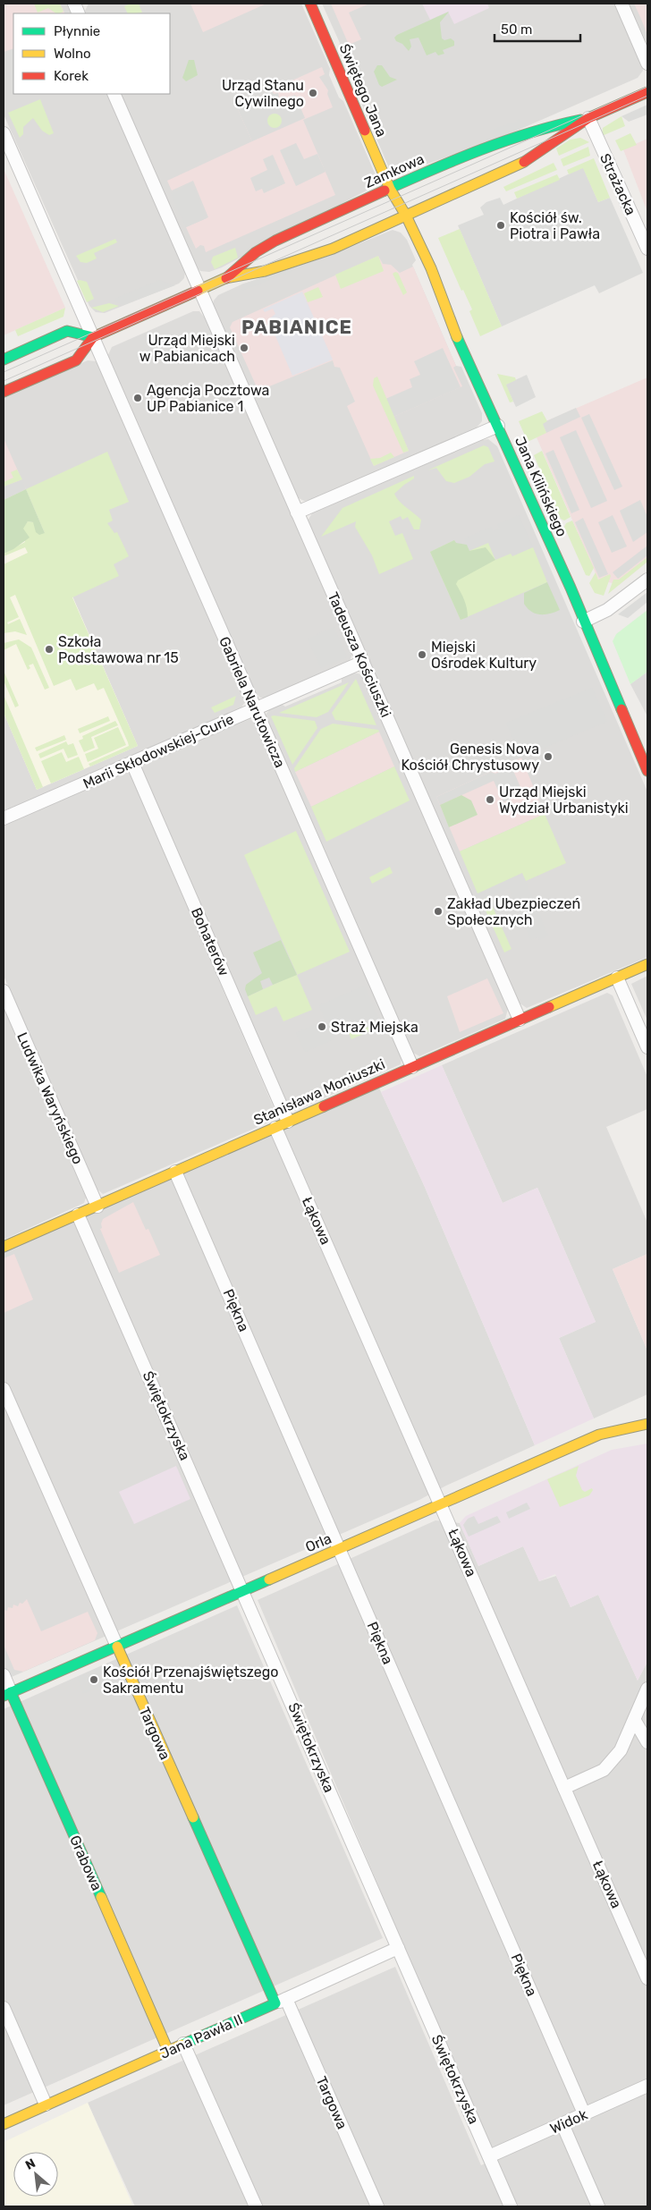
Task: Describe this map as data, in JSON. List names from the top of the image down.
{
  "streets": {
    "street": [
      "Świętego Jana",
      "Zamkowa",
      "Strażacka",
      "Jana Kilińskiego",
      "Tadeusza Kościuszki",
      "Gabriela Narutowicza",
      "Marii Skłodowskiej-Curie",
      "Bohaterów",
      "Stanisława Moniuszki",
      "Ludwika Waryńskiego",
      "Łąkowa",
      "Piękna",
      "Świętokrzyska",
      "Orla",
      "Targowa",
      "Grabowa",
      "Jana Pawła II",
      "Widok"
    ]
  },
  "crossings": [
    ["Świętego Jana", "Zamkowa"],
    ["Świętego Jana", "Jana Kilińskiego"],
    ["Zamkowa", "Strażacka"],
    ["Zamkowa", "Jana Kilińskiego"],
    ["Zamkowa", "Tadeusza Kościuszki"],
    ["Zamkowa", "Gabriela Narutowicza"],
    ["Tadeusza Kościuszki", "Marii Skłodowskiej-Curie"],
    ["Tadeusza Kościuszki", "Stanisława Moniuszki"],
    ["Gabriela Narutowicza", "Marii Skłodowskiej-Curie"],
    ["Gabriela Narutowicza", "Stanisława Moniuszki"],
    ["Marii Skłodowskiej-Curie", "Bohaterów"],
    ["Bohaterów", "Stanisława Moniuszki"],
    ["Stanisława Moniuszki", "Ludwika Waryńskiego"],
    ["Stanisława Moniuszki", "Łąkowa"],
    ["Stanisława Moniuszki", "Piękna"],
    ["Stanisława Moniuszki", "Świętokrzyska"],
    ["Łąkowa", "Orla"],
    ["Piękna", "Orla"],
    ["Piękna", "Widok"],
    ["Świętokrzyska", "Orla"],
    ["Świętokrzyska", "Jana Pawła II"],
    ["Świętokrzyska", "Widok"],
    ["Orla", "Targowa"],
    ["Orla", "Grabowa"],
    ["Targowa", "Jana Pawła II"],
    ["Grabowa", "Jana Pawła II"]
  ],
  "districts": ["PABIANICE"],
  "places": [
    "Urząd Stanu Cywilnego",
    "Kościół św. Piotra i Pawła",
    "Urząd Miejski w Pabianicach",
    "Agencja Pocztowa UP Pabianice 1",
    "Szkoła Podstawowa nr 15",
    "Miejski Ośrodek Kultury",
    "Genesis Nova Kościół Chrystusowy",
    "Urząd Miejski Wydział Urbanistyki",
    "Zakład Ubezpieczeń Społecznych",
    "Straż Miejska",
    "Kościół Przenajświętszego Sakramentu"
  ],
  "legend": ["Płynnie", "Wolno", "Korek"],
  "scale_bar": "50 m",
  "north": "top left"
}
